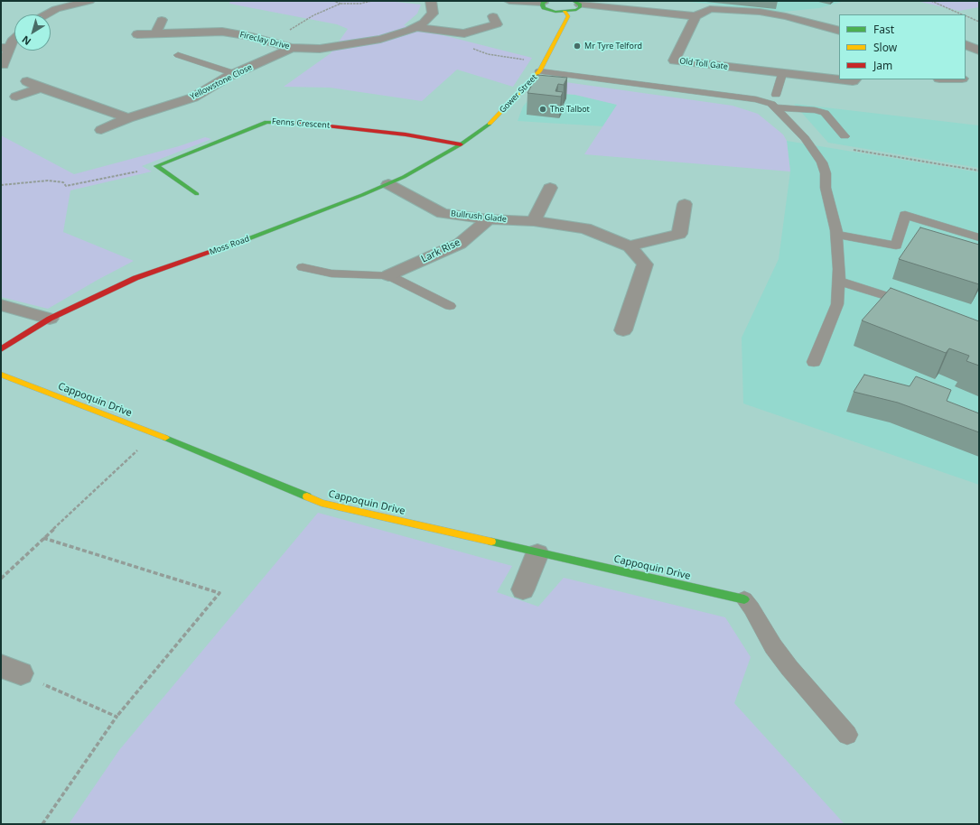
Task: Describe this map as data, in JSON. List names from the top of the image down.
{
  "streets": {
    "street": [
      "Fireclay Drive",
      "Old Toll Gate",
      "Yellowstone Close",
      "Gower Street",
      "Fenns Crescent",
      "Bullrush Glade",
      "Moss Road",
      "Lark Rise",
      "Cappoquin Drive"
    ]
  },
  "crossings": [
    ["Fireclay Drive", "Yellowstone Close"],
    ["Gower Street", "Fenns Crescent"],
    ["Gower Street", "Moss Road"],
    ["Fenns Crescent", "Moss Road"],
    ["Bullrush Glade", "Moss Road"],
    ["Bullrush Glade", "Lark Rise"]
  ],
  "places": ["Mr Tyre Telford", "The Talbot"],
  "legend": ["Fast", "Slow", "Jam"],
  "north": "bottom left"
}
